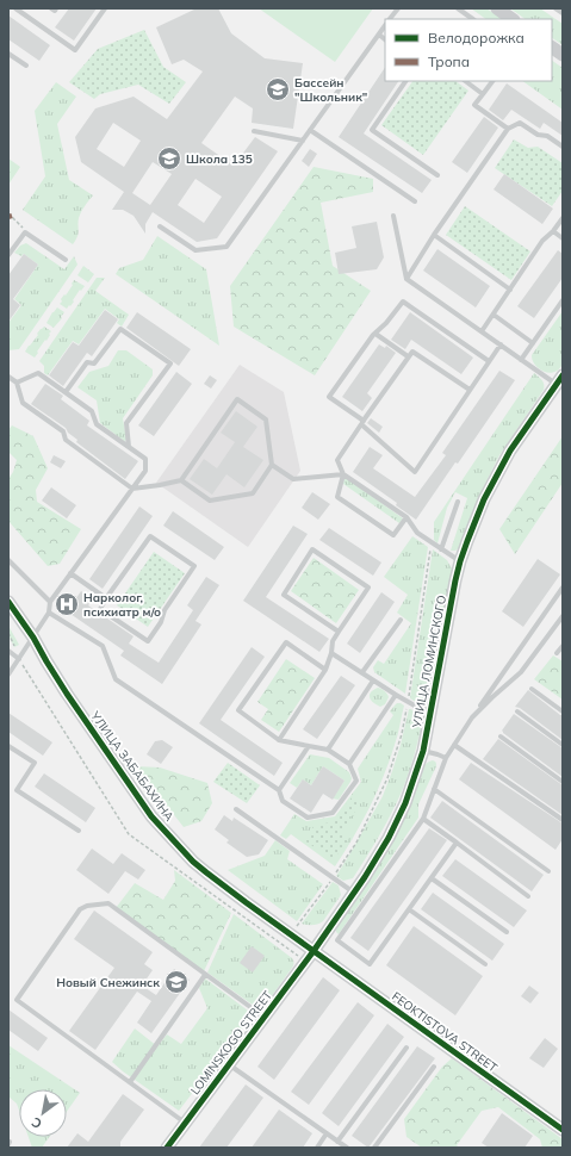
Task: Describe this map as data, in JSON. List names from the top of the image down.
{
  "streets": {
    "street": [
      "УЛИЦА ЛОМИНСКОГО",
      "УЛИЦА ЗАБАБАХИНА",
      "FEOKTISTOVA STREET",
      "LOMINSKOGO STREET"
    ]
  },
  "crossings": [
    ["УЛИЦА ЛОМИНСКОГО", "УЛИЦА ЗАБАБАХИНА"],
    ["УЛИЦА ЛОМИНСКОГО", "FEOKTISTOVA STREET"],
    ["УЛИЦА ЛОМИНСКОГО", "LOMINSKOGO STREET"],
    ["УЛИЦА ЗАБАБАХИНА", "FEOKTISTOVA STREET"],
    ["УЛИЦА ЗАБАБАХИНА", "LOMINSKOGO STREET"],
    ["FEOKTISTOVA STREET", "LOMINSKOGO STREET"]
  ],
  "places": {
    "school or university": ["Бассейн \"Школьник\"", "Школа 135", "Новый Снежинск"],
    "hospital": ["Нарколог, психиатр м/о"]
  },
  "legend": ["Велодорожка", "Тропа"],
  "north": "bottom left"
}
